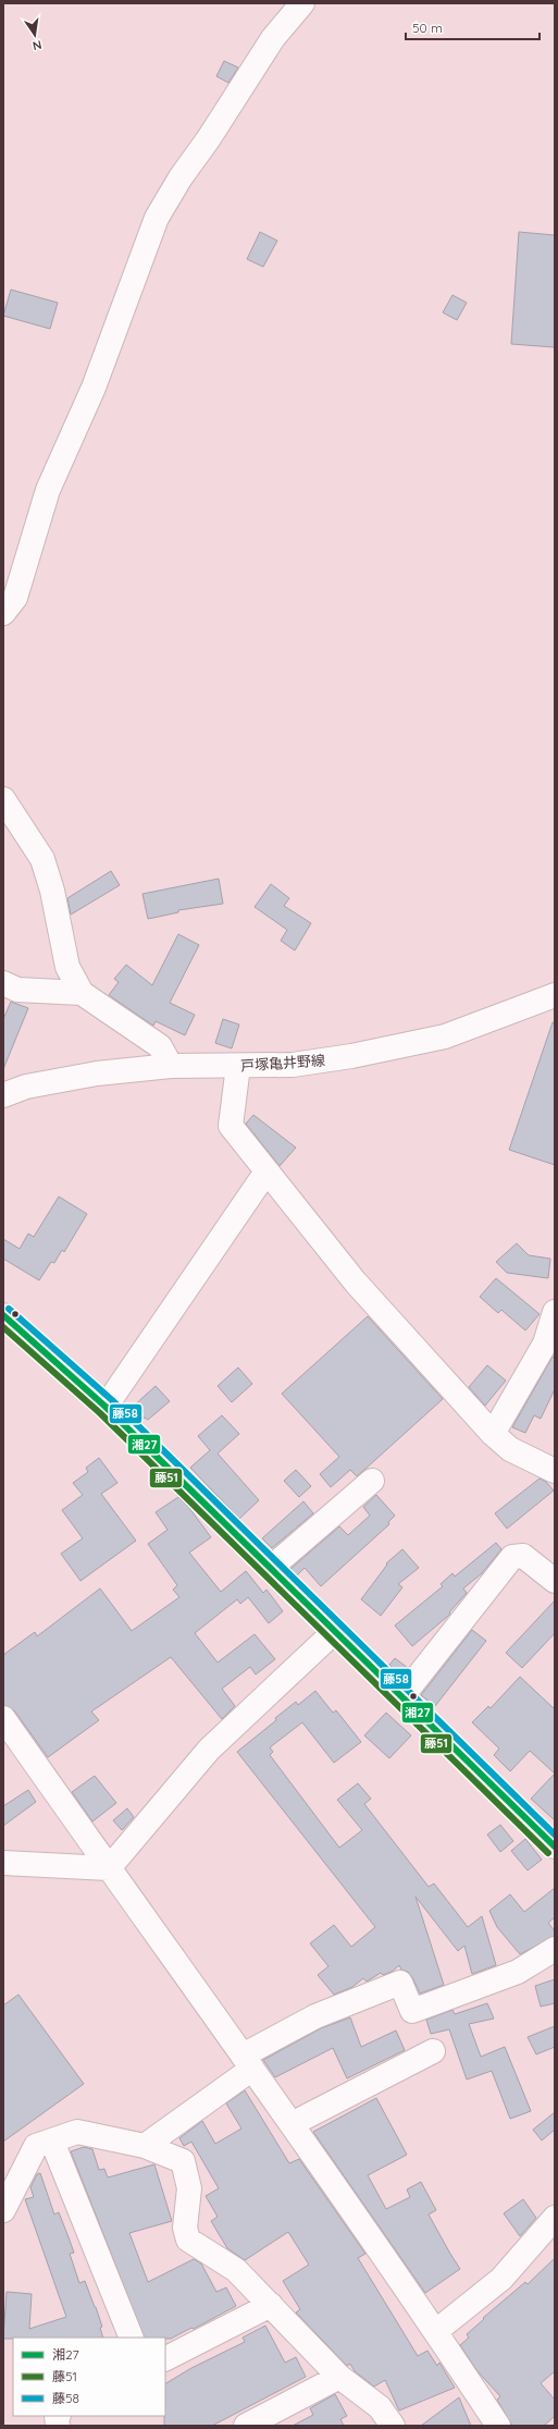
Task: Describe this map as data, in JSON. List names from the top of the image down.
{
  "streets": {
    "street": ["戸塚亀井野線"]
  },
  "lines": ["transit line 藤58", "transit line 湘27", "transit line 藤51"],
  "legend": ["湘27", "藤51", "藤58"],
  "scale_bar": "50 m",
  "north": "bottom"
}
